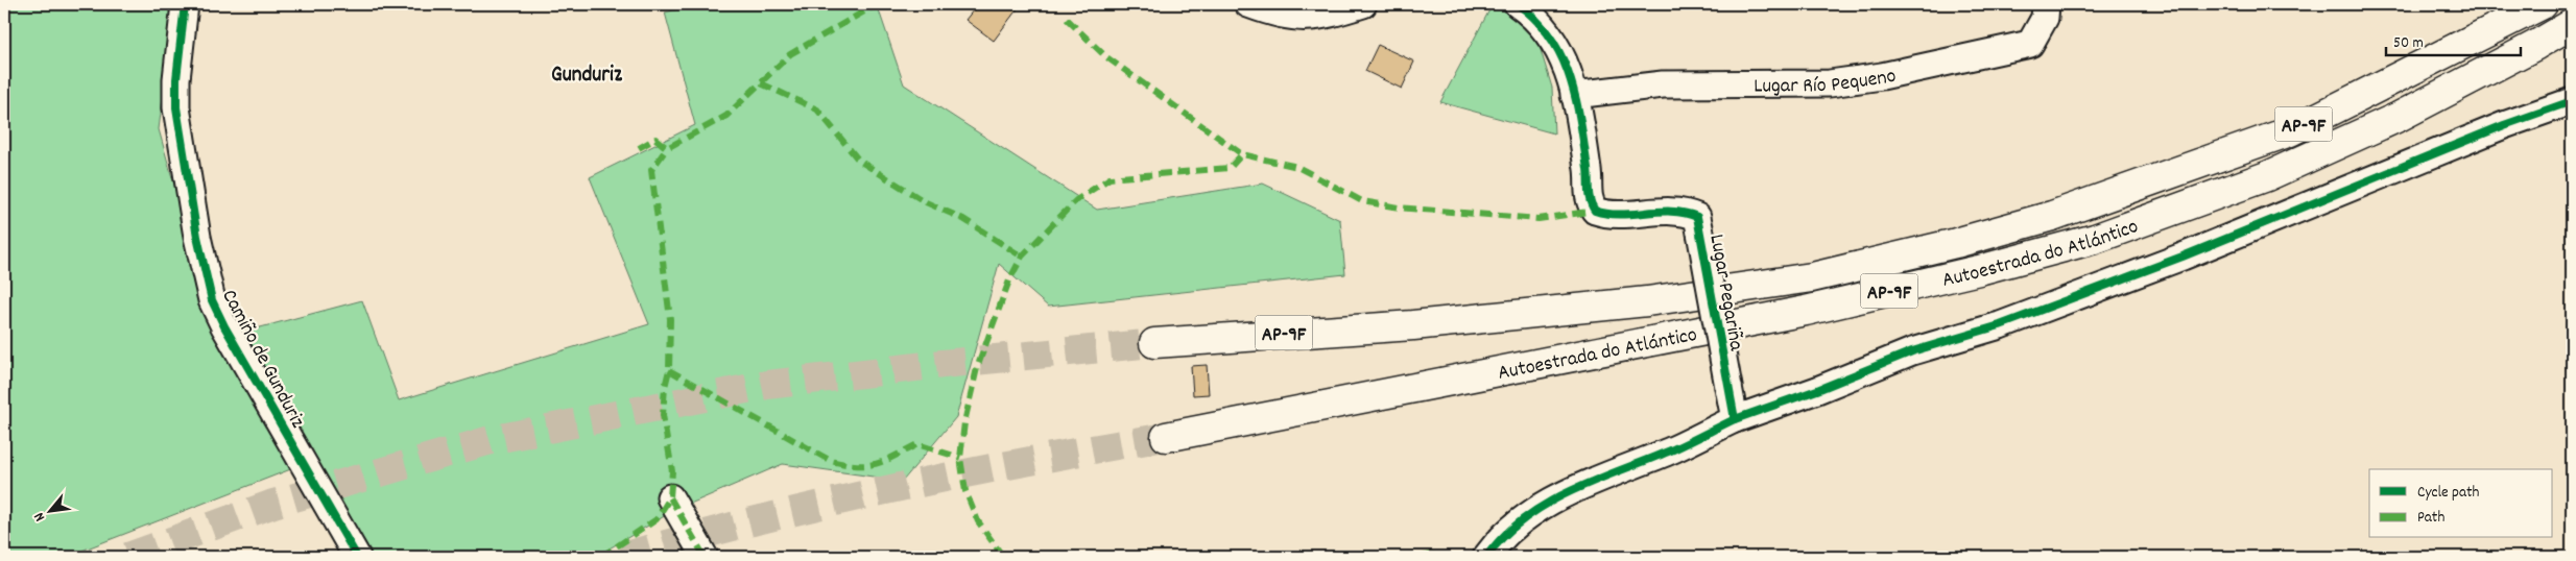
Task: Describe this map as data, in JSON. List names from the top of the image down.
{
  "streets": {
    "highway": ["AP-9F", "Autoestrada do Atlántico"],
    "street": ["Lugar Río Pequeno", "Lugar Pegariña", "Camiño de Gunduriz"]
  },
  "crossings": [
    ["Lugar Río Pequeno", "Lugar Pegariña"]
  ],
  "districts": ["Gunduriz"],
  "legend": ["Cycle path", "Path"],
  "scale_bar": "50 m",
  "north": "bottom left"
}
